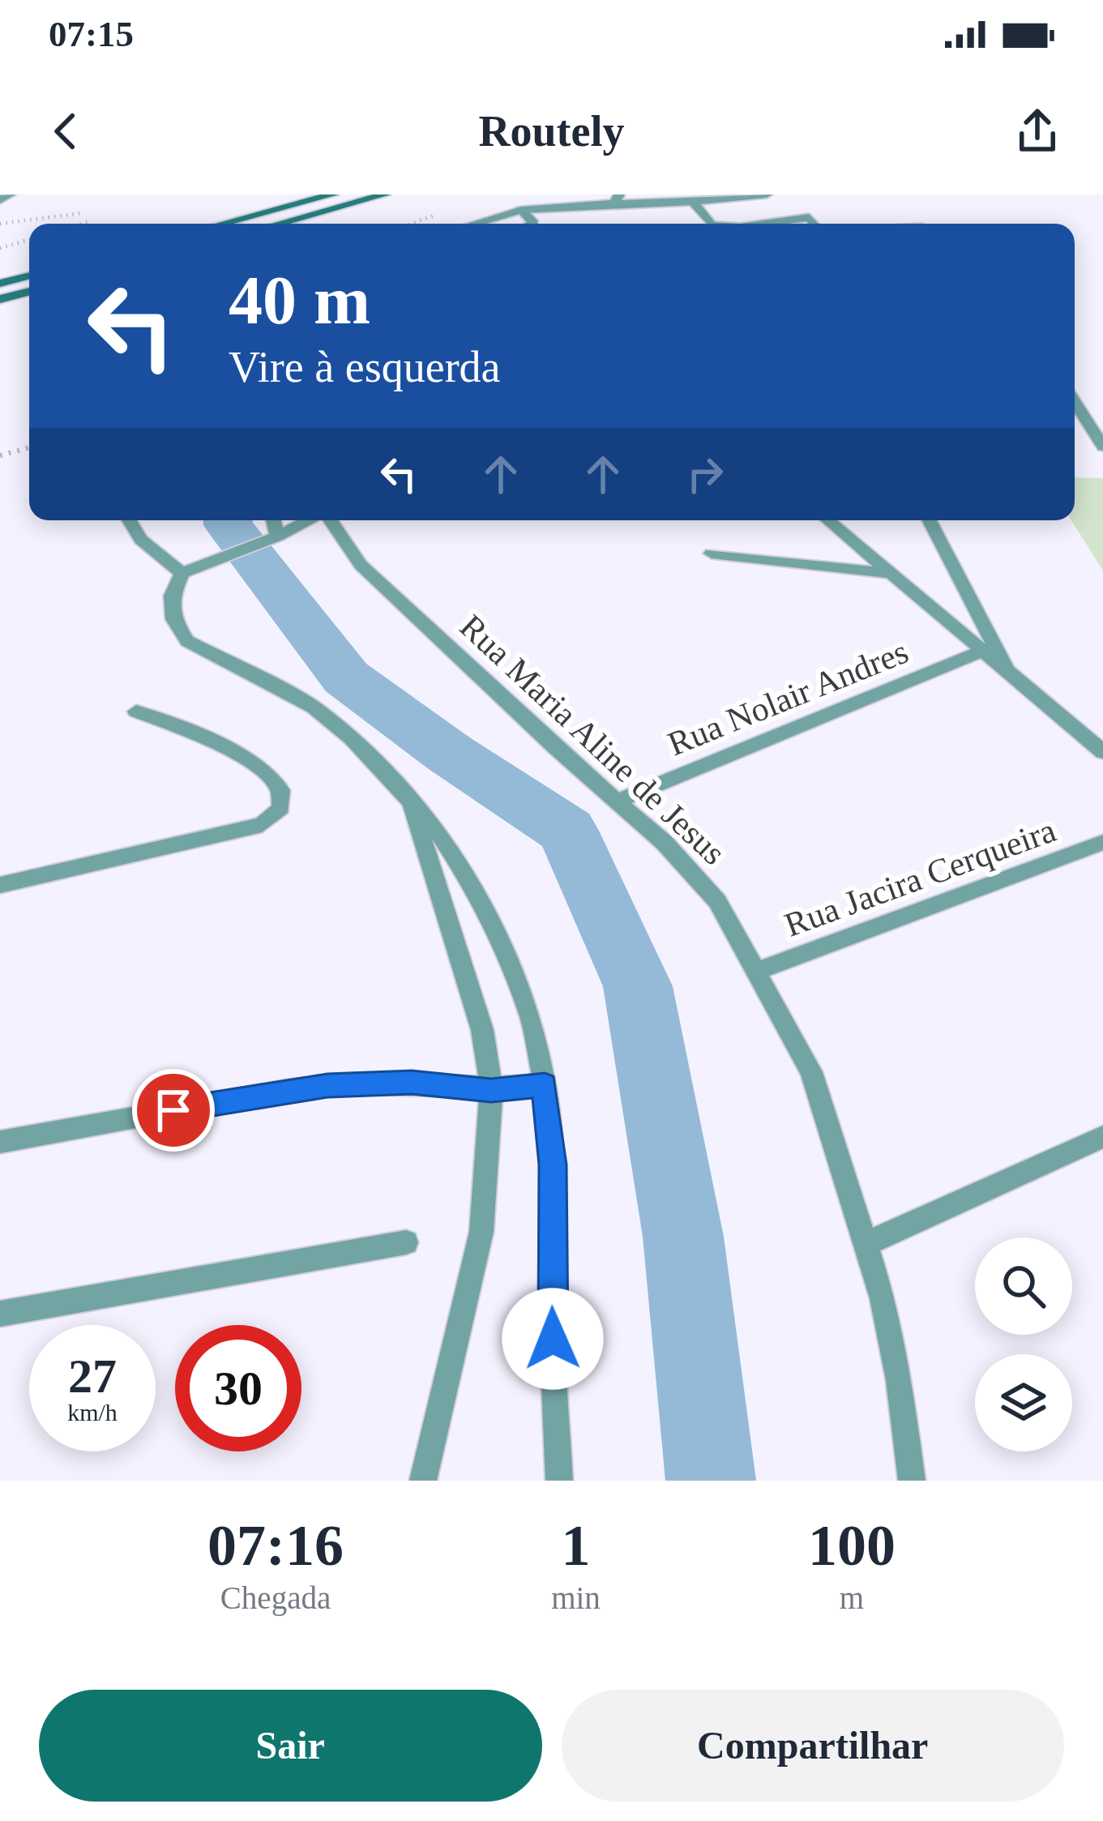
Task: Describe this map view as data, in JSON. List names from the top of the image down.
{
  "streets": {
    "street": ["Rua Nolair Andres", "Rua Maria Aline de Jesus", "Rua Jacira Cerqueira"]
  },
  "crossings": [
    ["Rua Nolair Andres", "Rua Maria Aline de Jesus"],
    ["Rua Maria Aline de Jesus", "Rua Jacira Cerqueira"]
  ],
  "page": {
    "status": "07:15",
    "header": "Routely",
    "turn": ["40 m", "Vire à esquerda"],
    "speed": "27 km/h",
    "limit": "30",
    "eta": [
      "07:16",
      "Chegada",
      "1",
      "min",
      "100",
      "m"
    ],
    "buttons": ["Sair", "Compartilhar"]
  }
}
